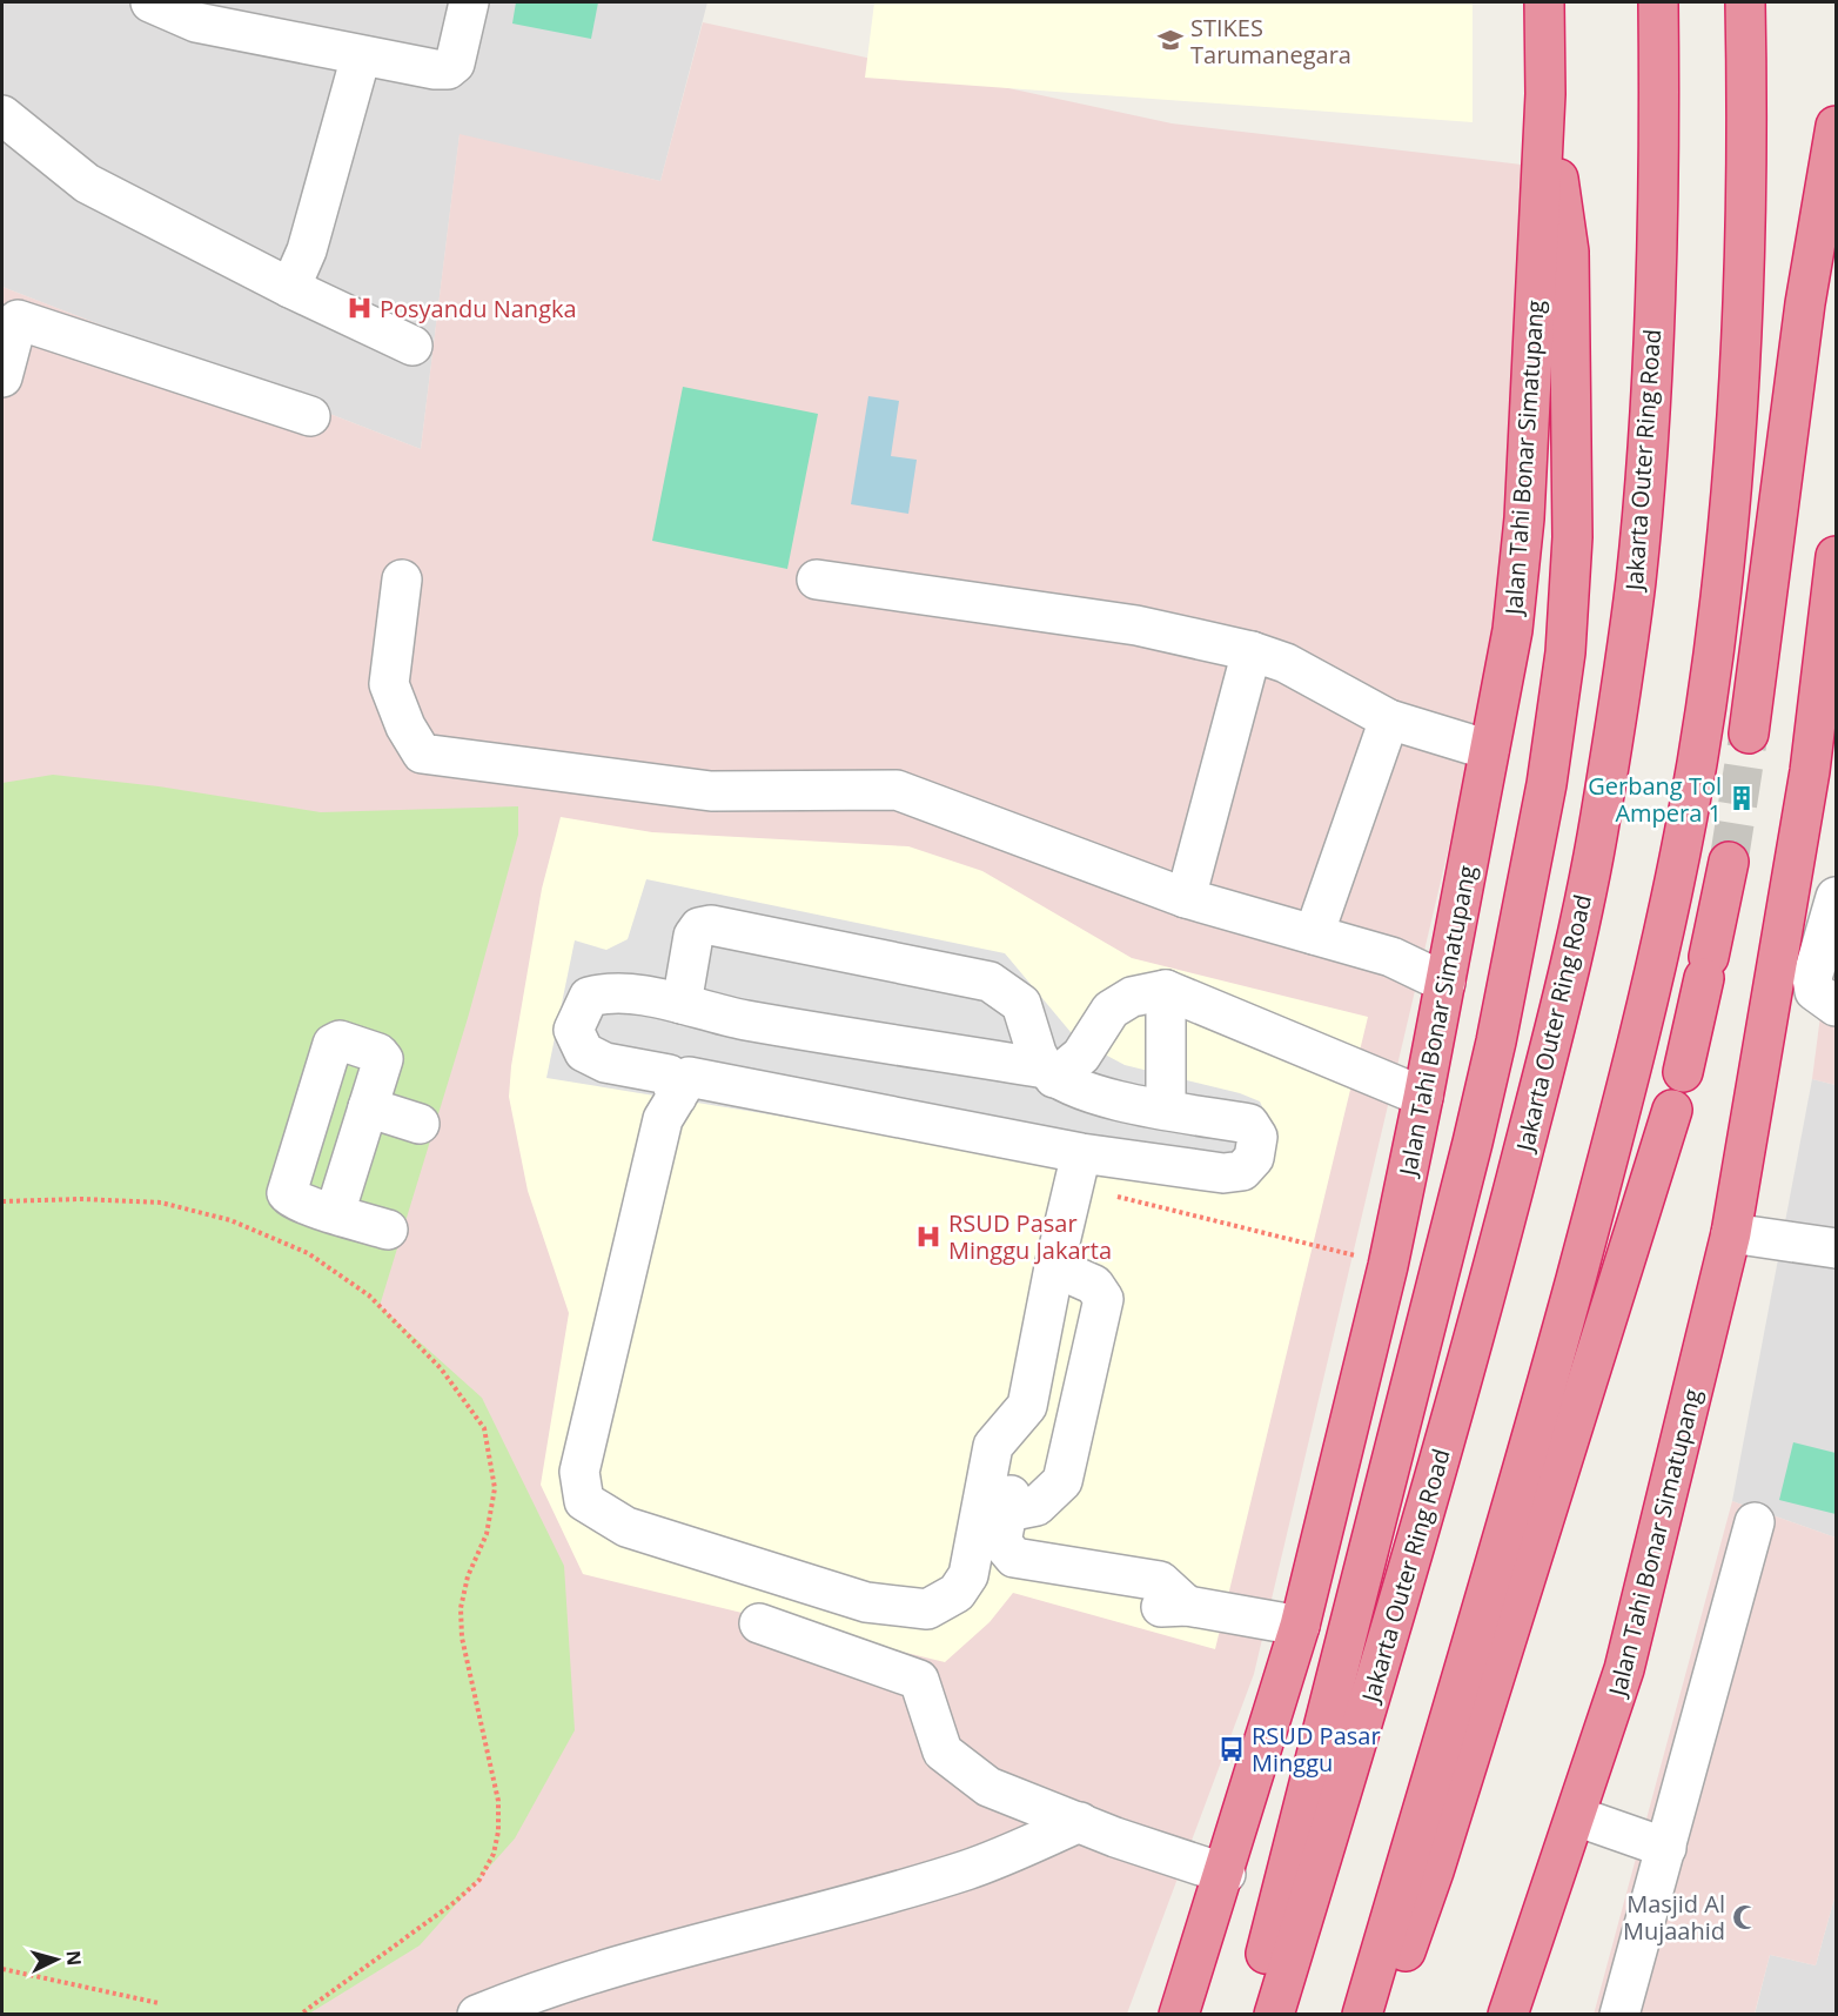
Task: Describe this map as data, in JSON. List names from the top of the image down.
{
  "streets": {
    "highway": ["Jalan Tahi Bonar Simatupang", "Jakarta Outer Ring Road"]
  },
  "places": {
    "school or university": ["STIKES Tarumanegara"],
    "hospital": ["Posyandu Nangka", "RSUD Pasar Minggu Jakarta"],
    "building": ["Gerbang Tol Ampera 1"],
    "bus stop": ["RSUD Pasar Minggu"],
    "mosque": ["Masjid Al Mujaahid"]
  },
  "north": "right"
}
